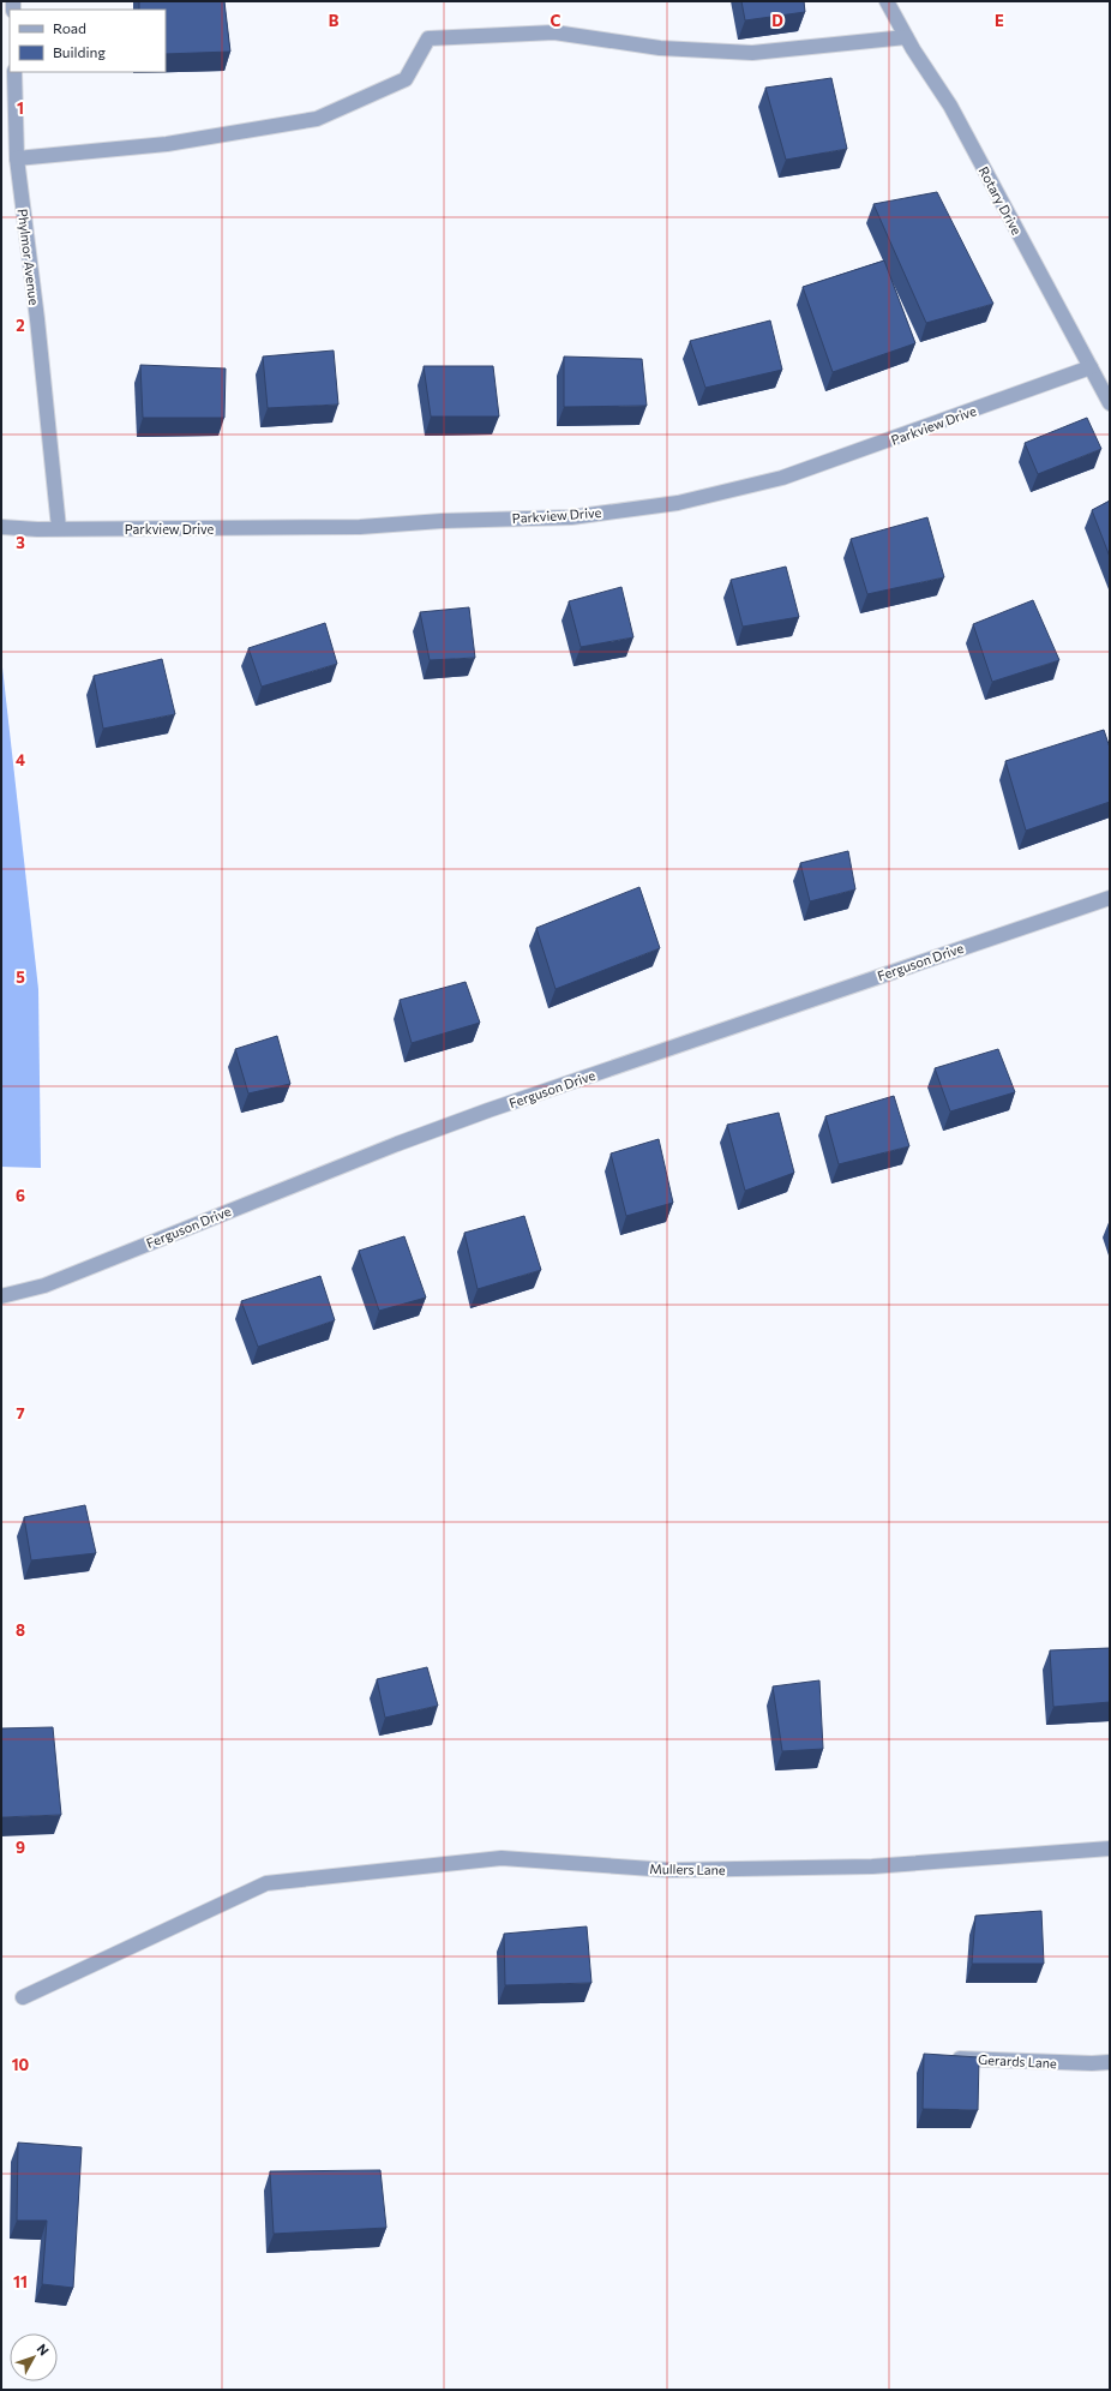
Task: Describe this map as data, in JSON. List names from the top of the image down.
{
  "streets": {
    "street": [
      "Rotary Drive",
      "Phylmor Avenue",
      "Parkview Drive",
      "Ferguson Drive",
      "Mullers Lane",
      "Gerards Lane"
    ]
  },
  "crossings": [
    ["Rotary Drive", "Parkview Drive"],
    ["Phylmor Avenue", "Parkview Drive"]
  ],
  "legend": ["Road", "Building"],
  "north": "top right",
  "grid": {
    "columns": [
      "B",
      "C",
      "D",
      "E"
    ],
    "rows": [
      "1",
      "2",
      "3",
      "4",
      "5",
      "6",
      "7",
      "8",
      "9",
      "10",
      "11"
    ]
  }
}
